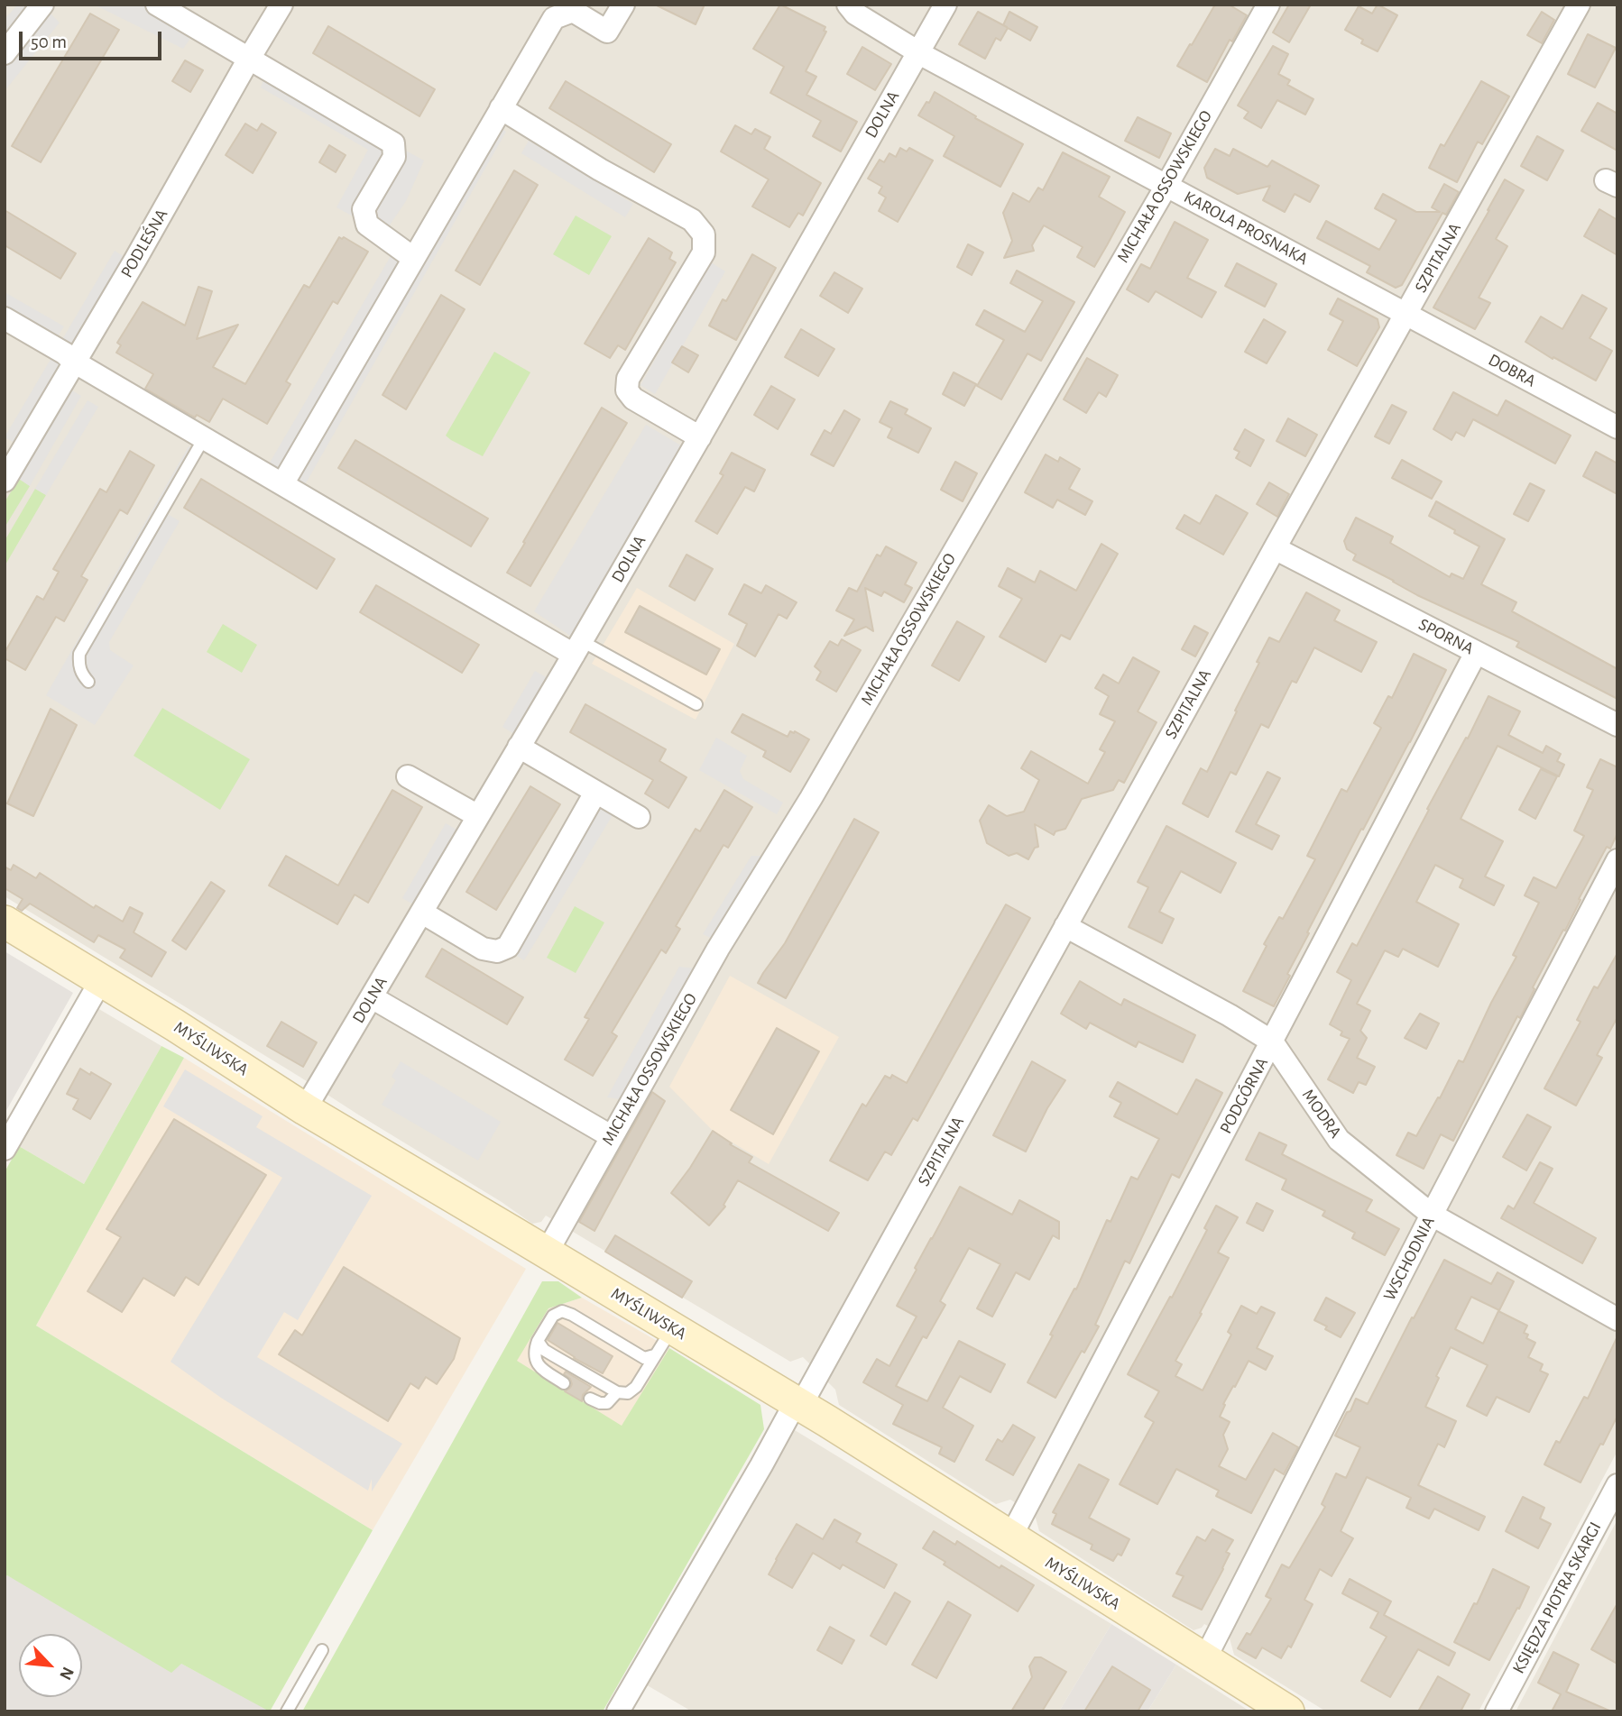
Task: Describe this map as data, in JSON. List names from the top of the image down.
{
  "streets": {
    "street": [
      "DOLNA",
      "MICHAŁA OSSOWSKIEGO",
      "KAROLA PROSNAKA",
      "PODLEŚNA",
      "SZPITALNA",
      "DOBRA",
      "SPORNA",
      "MYŚLIWSKA",
      "PODGÓRNA",
      "MODRA",
      "WSCHODNIA",
      "KSIĘDZA PIOTRA SKARGI"
    ]
  },
  "crossings": [
    ["DOLNA", "KAROLA PROSNAKA"],
    ["DOLNA", "MYŚLIWSKA"],
    ["MICHAŁA OSSOWSKIEGO", "KAROLA PROSNAKA"],
    ["MICHAŁA OSSOWSKIEGO", "MYŚLIWSKA"],
    ["KAROLA PROSNAKA", "SZPITALNA"],
    ["KAROLA PROSNAKA", "DOBRA"],
    ["SZPITALNA", "DOBRA"],
    ["SZPITALNA", "SPORNA"],
    ["SZPITALNA", "MYŚLIWSKA"],
    ["SZPITALNA", "MODRA"],
    ["SPORNA", "PODGÓRNA"],
    ["MYŚLIWSKA", "PODGÓRNA"],
    ["MYŚLIWSKA", "WSCHODNIA"],
    ["PODGÓRNA", "MODRA"],
    ["MODRA", "WSCHODNIA"]
  ],
  "scale_bar": "50 m",
  "north": "bottom right"
}
